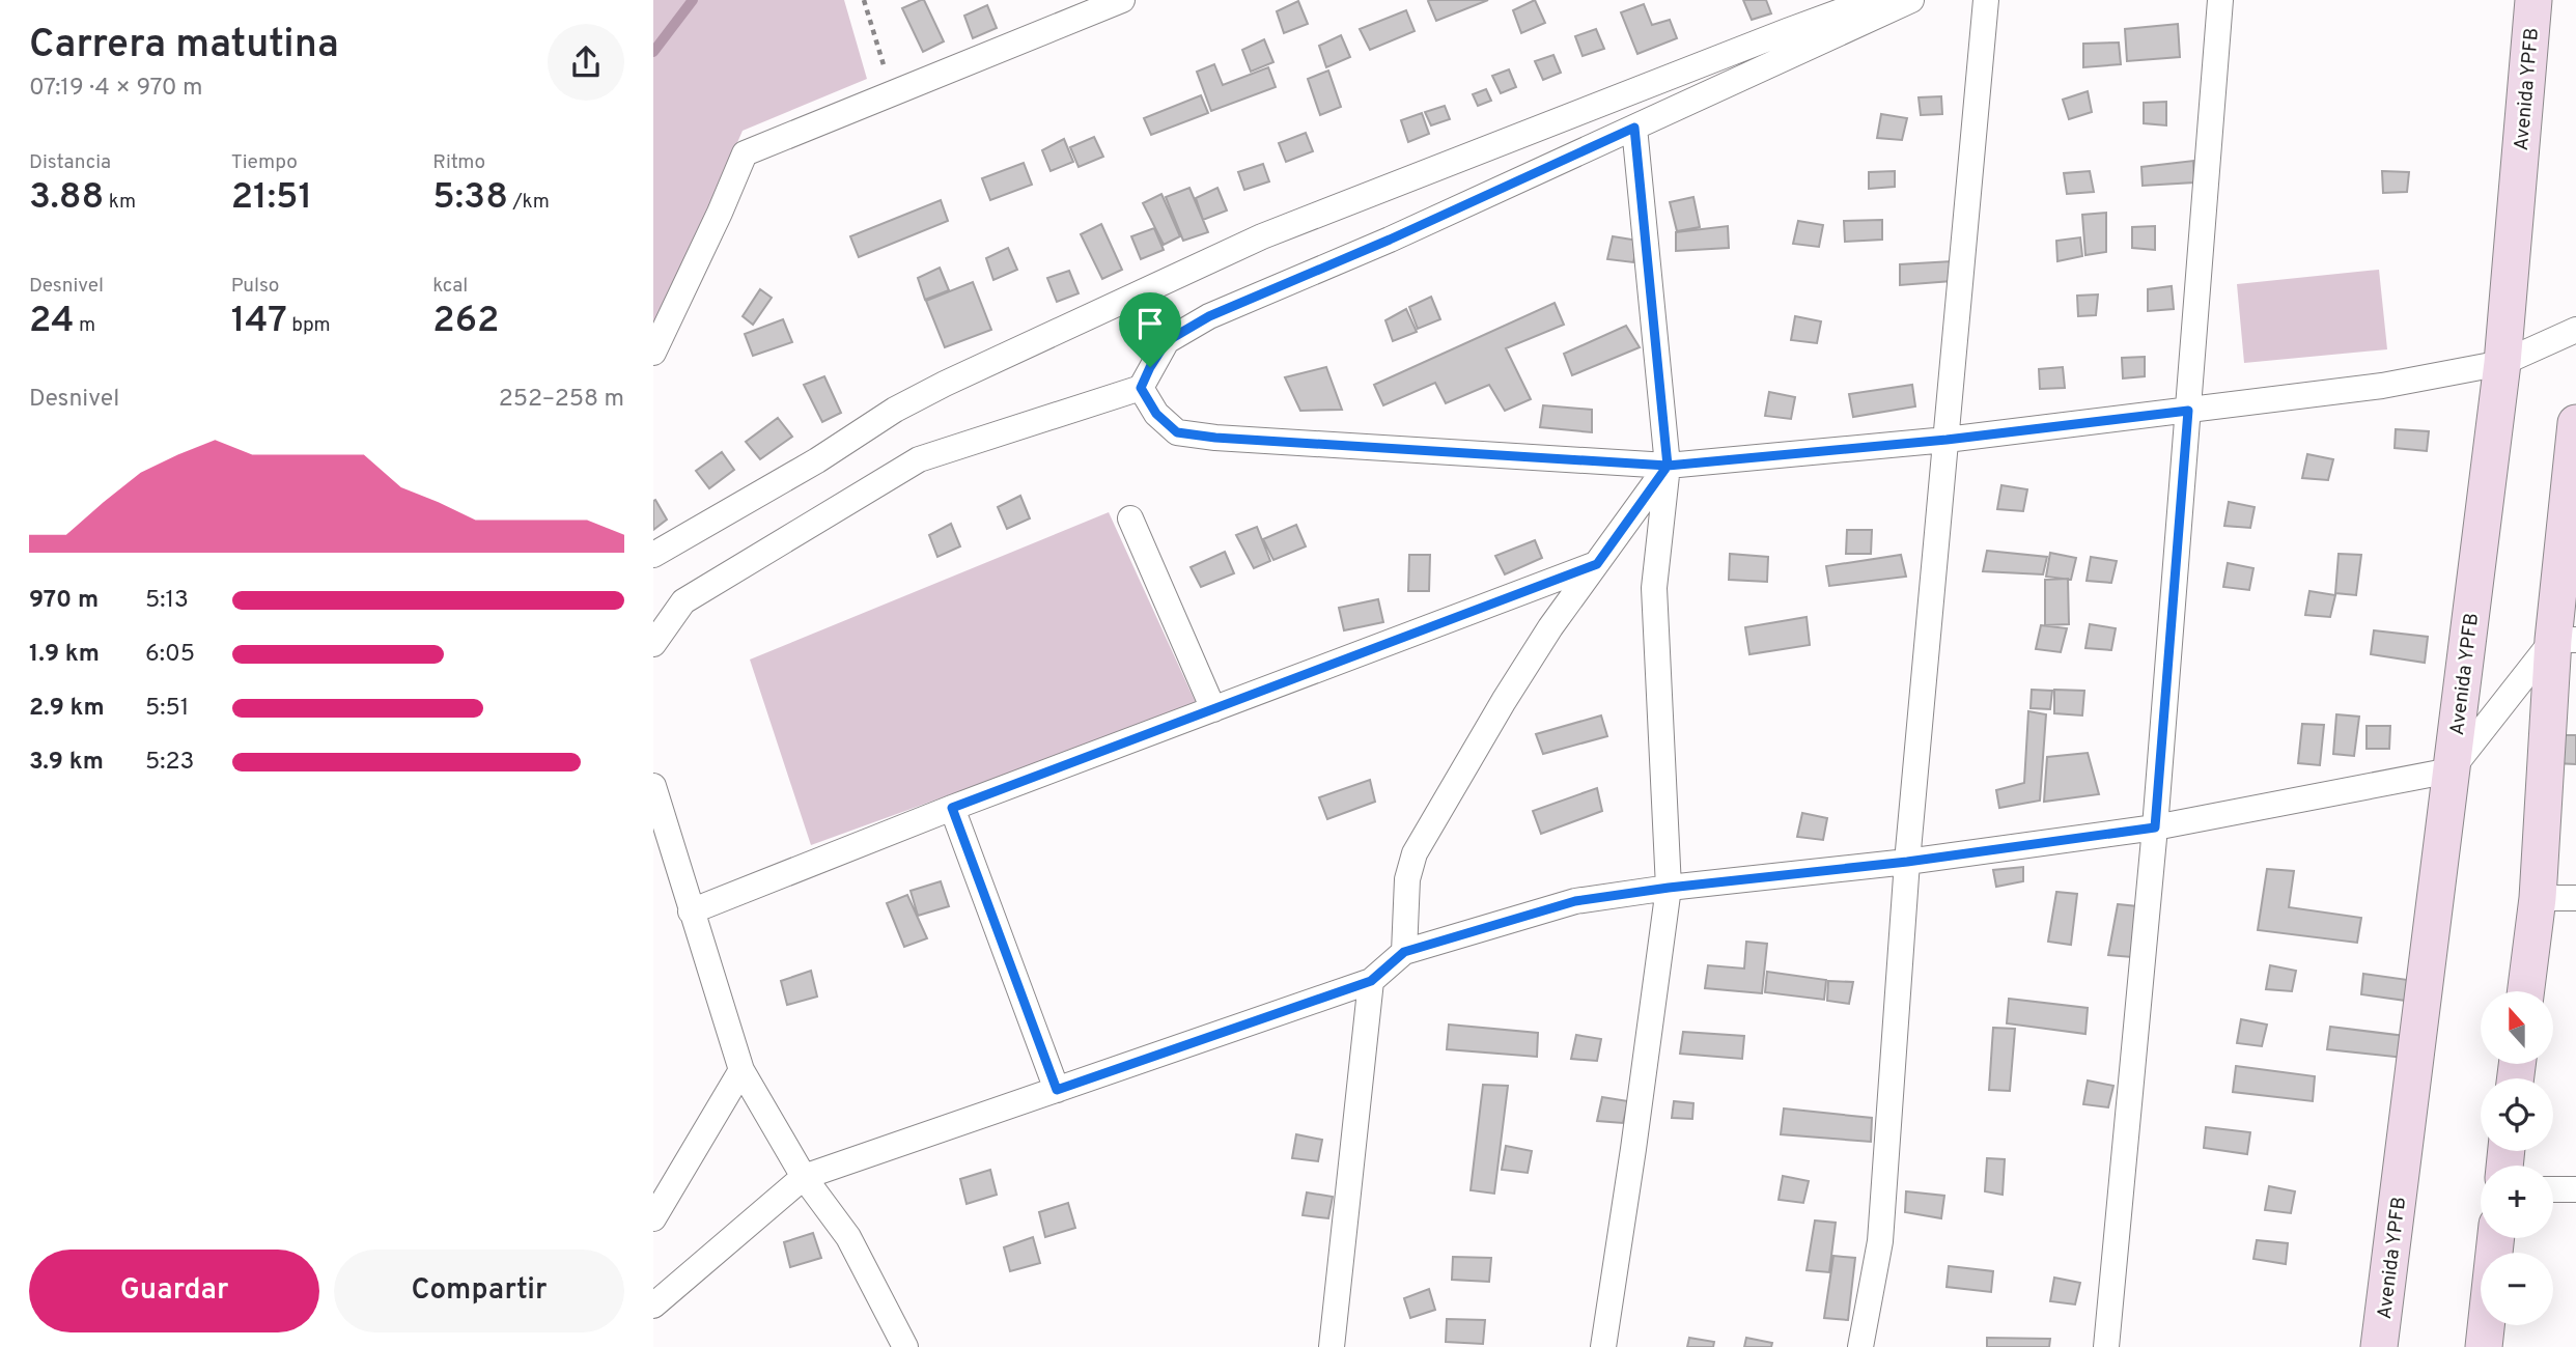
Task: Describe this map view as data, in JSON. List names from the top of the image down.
{
  "streets": {
    "street": ["Avenida YPFB"]
  },
  "north": "top",
  "page": {
    "heading": ["Carrera matutina", "07:19 · 4 × 970 m"],
    "stats": [
      ["Distancia", "3.88 km"],
      ["Tiempo", "21:51"],
      ["Ritmo", "5:38 /km"],
      ["Desnivel", "24 m"],
      ["Pulso", "147 bpm"],
      ["kcal", "262"]
    ],
    "chart": ["Desnivel", "252–258 m"],
    "list": [
      {
        "name": "970 m",
        "note": "5:13"
      },
      {
        "name": "1.9 km",
        "note": "6:05"
      },
      {
        "name": "2.9 km",
        "note": "5:51"
      },
      {
        "name": "3.9 km",
        "note": "5:23"
      }
    ],
    "map_buttons": ["+", "−"],
    "buttons": ["Guardar", "Compartir"]
  }
}
